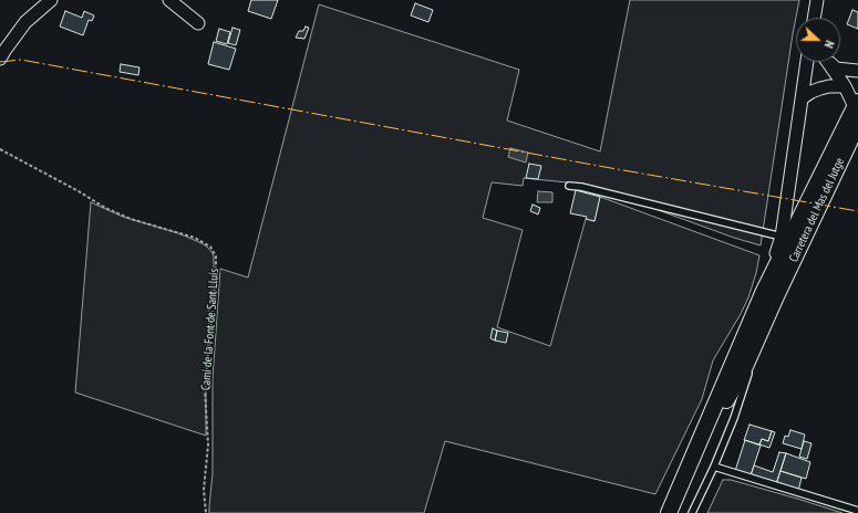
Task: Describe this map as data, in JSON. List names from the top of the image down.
{
  "streets": {
    "street": ["Carretera del Mas del Jutge"],
    "path": ["Camí de la Font de Sant Lluís"]
  },
  "north": "right"
}
